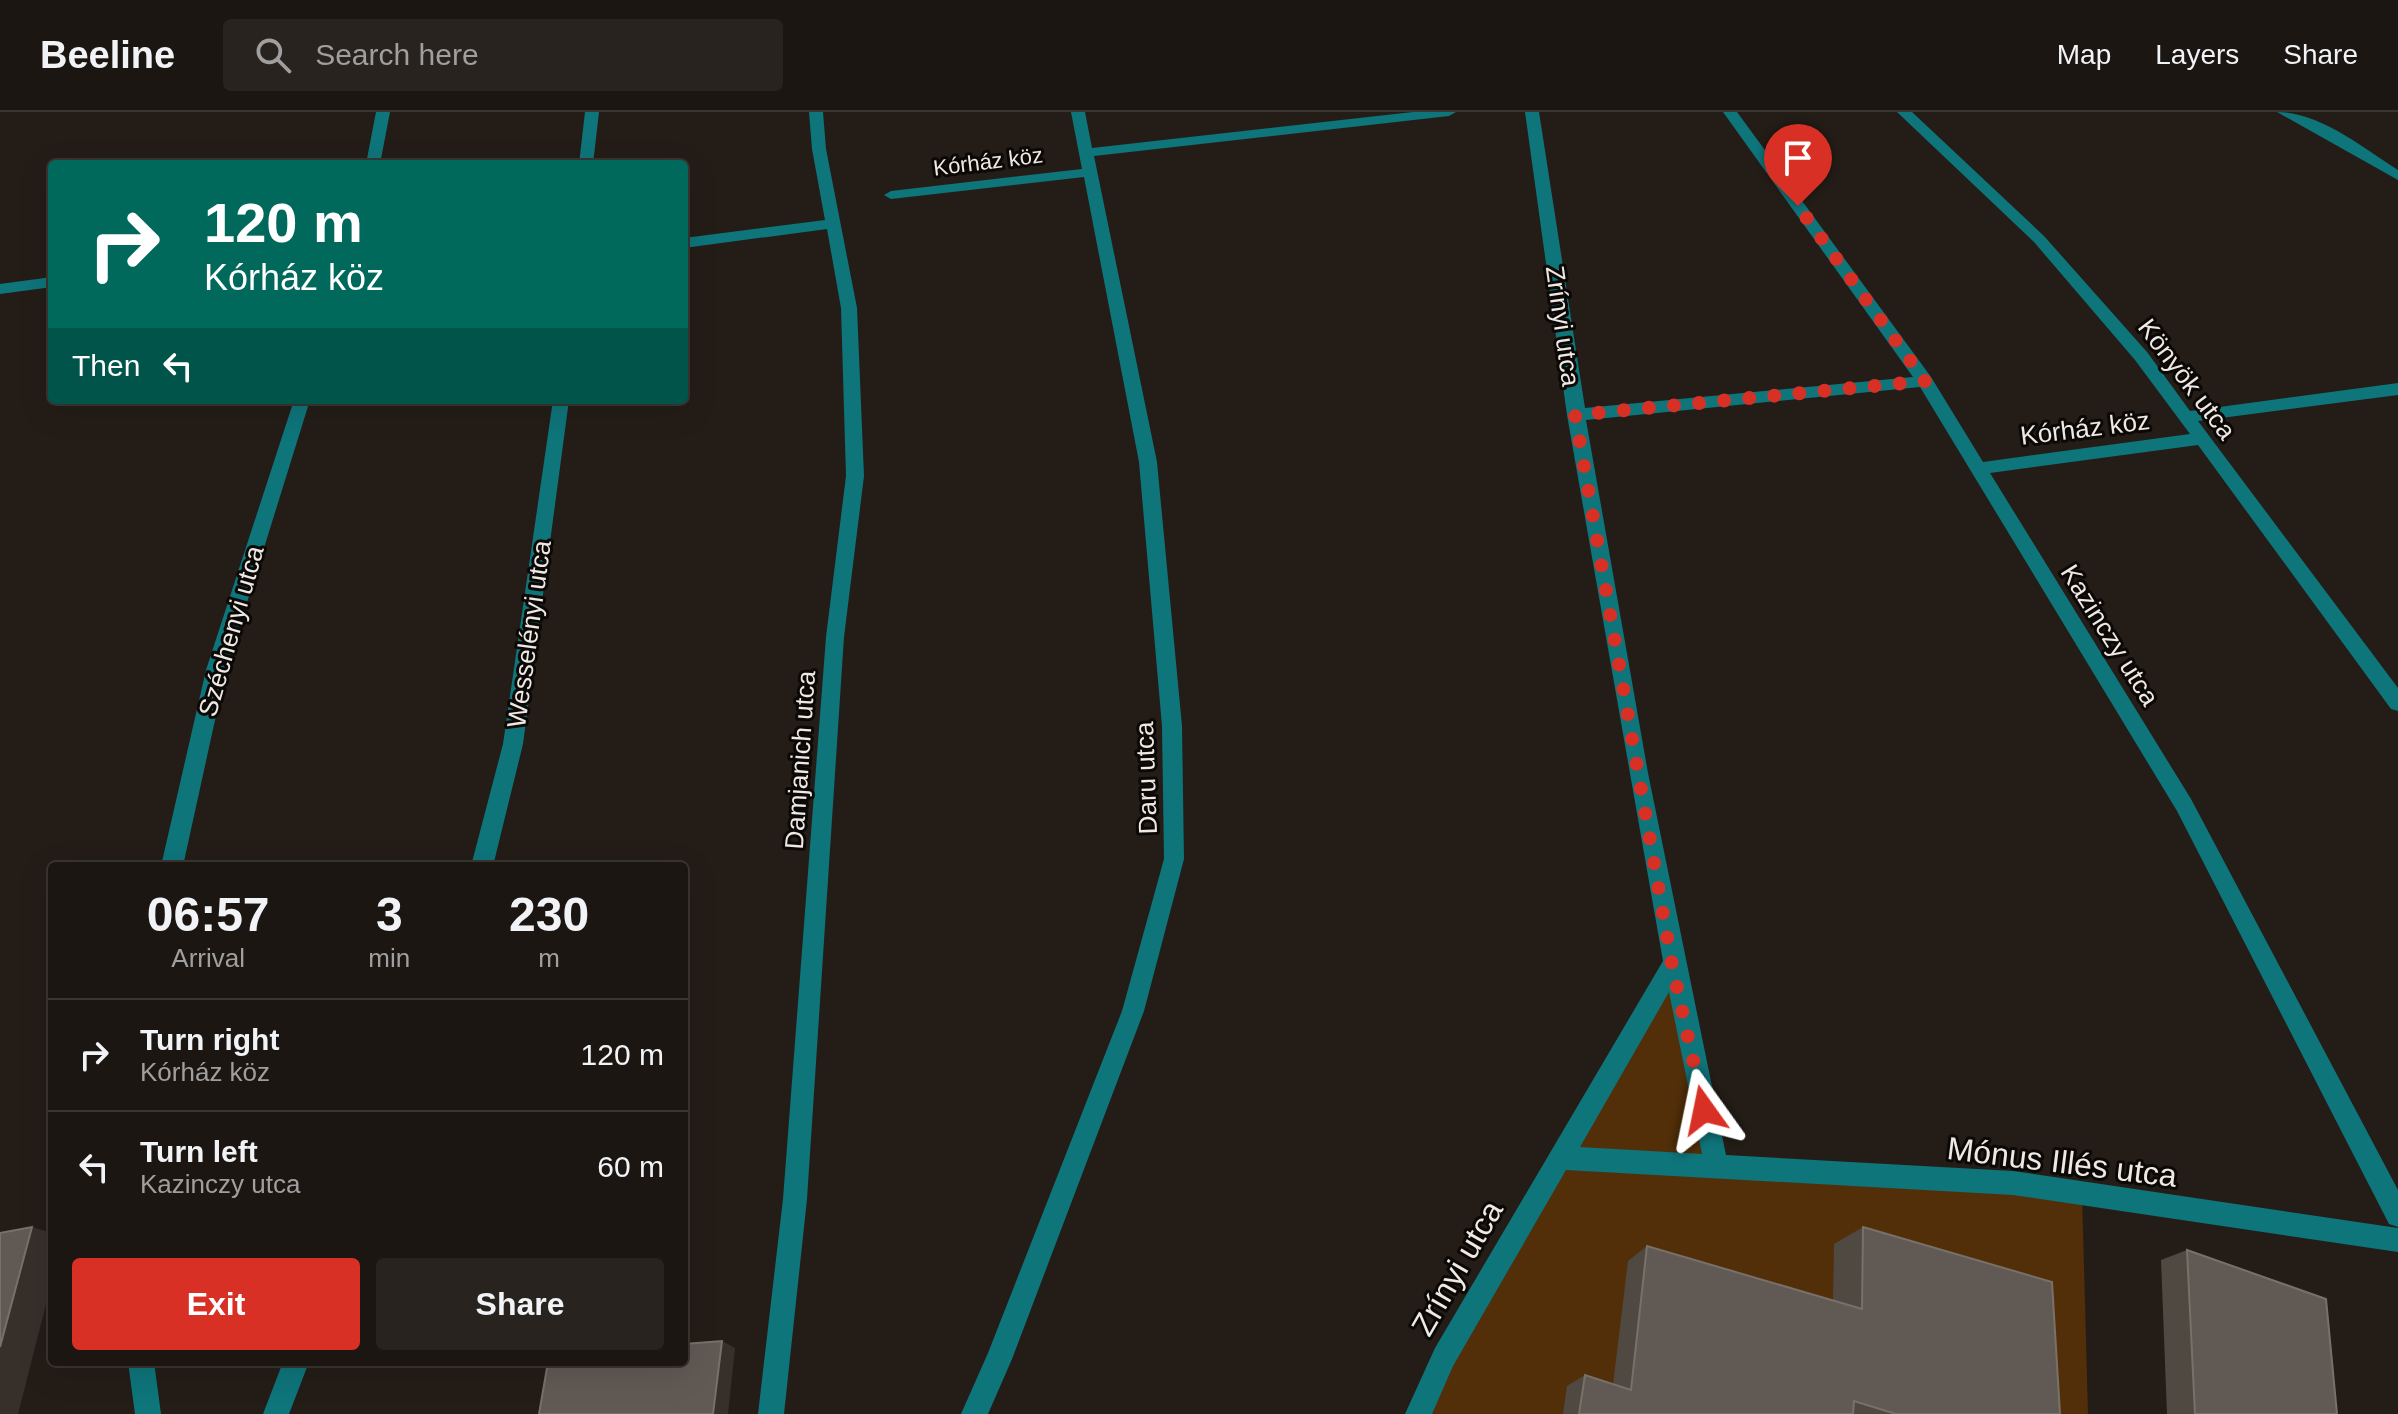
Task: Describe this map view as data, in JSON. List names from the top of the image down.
{
  "streets": {
    "street": [
      "Kórház köz",
      "Zrínyi utca",
      "Könyök utca",
      "Széchenyi utca",
      "Wesselényi utca",
      "Kazinczy utca",
      "Damjanich utca",
      "Daru utca",
      "Mónus Illés utca"
    ]
  },
  "crossings": [
    ["Kórház köz", "Könyök utca"],
    ["Kórház köz", "Kazinczy utca"],
    ["Kórház köz", "Daru utca"],
    ["Zrínyi utca", "Mónus Illés utca"]
  ],
  "page": {
    "header": "Beeline",
    "search": "Search here",
    "nav": ["Map", "Layers", "Share"],
    "turn": ["120 m", "Kórház köz"],
    "then": "Then",
    "eta": [
      "06:57",
      "Arrival",
      "3",
      "min",
      "230",
      "m"
    ],
    "list": [
      {
        "name": "Turn right",
        "note": "Kórház köz",
        "value": "120 m"
      },
      {
        "name": "Turn left",
        "note": "Kazinczy utca",
        "value": "60 m"
      }
    ],
    "buttons": ["Exit", "Share"]
  }
}
